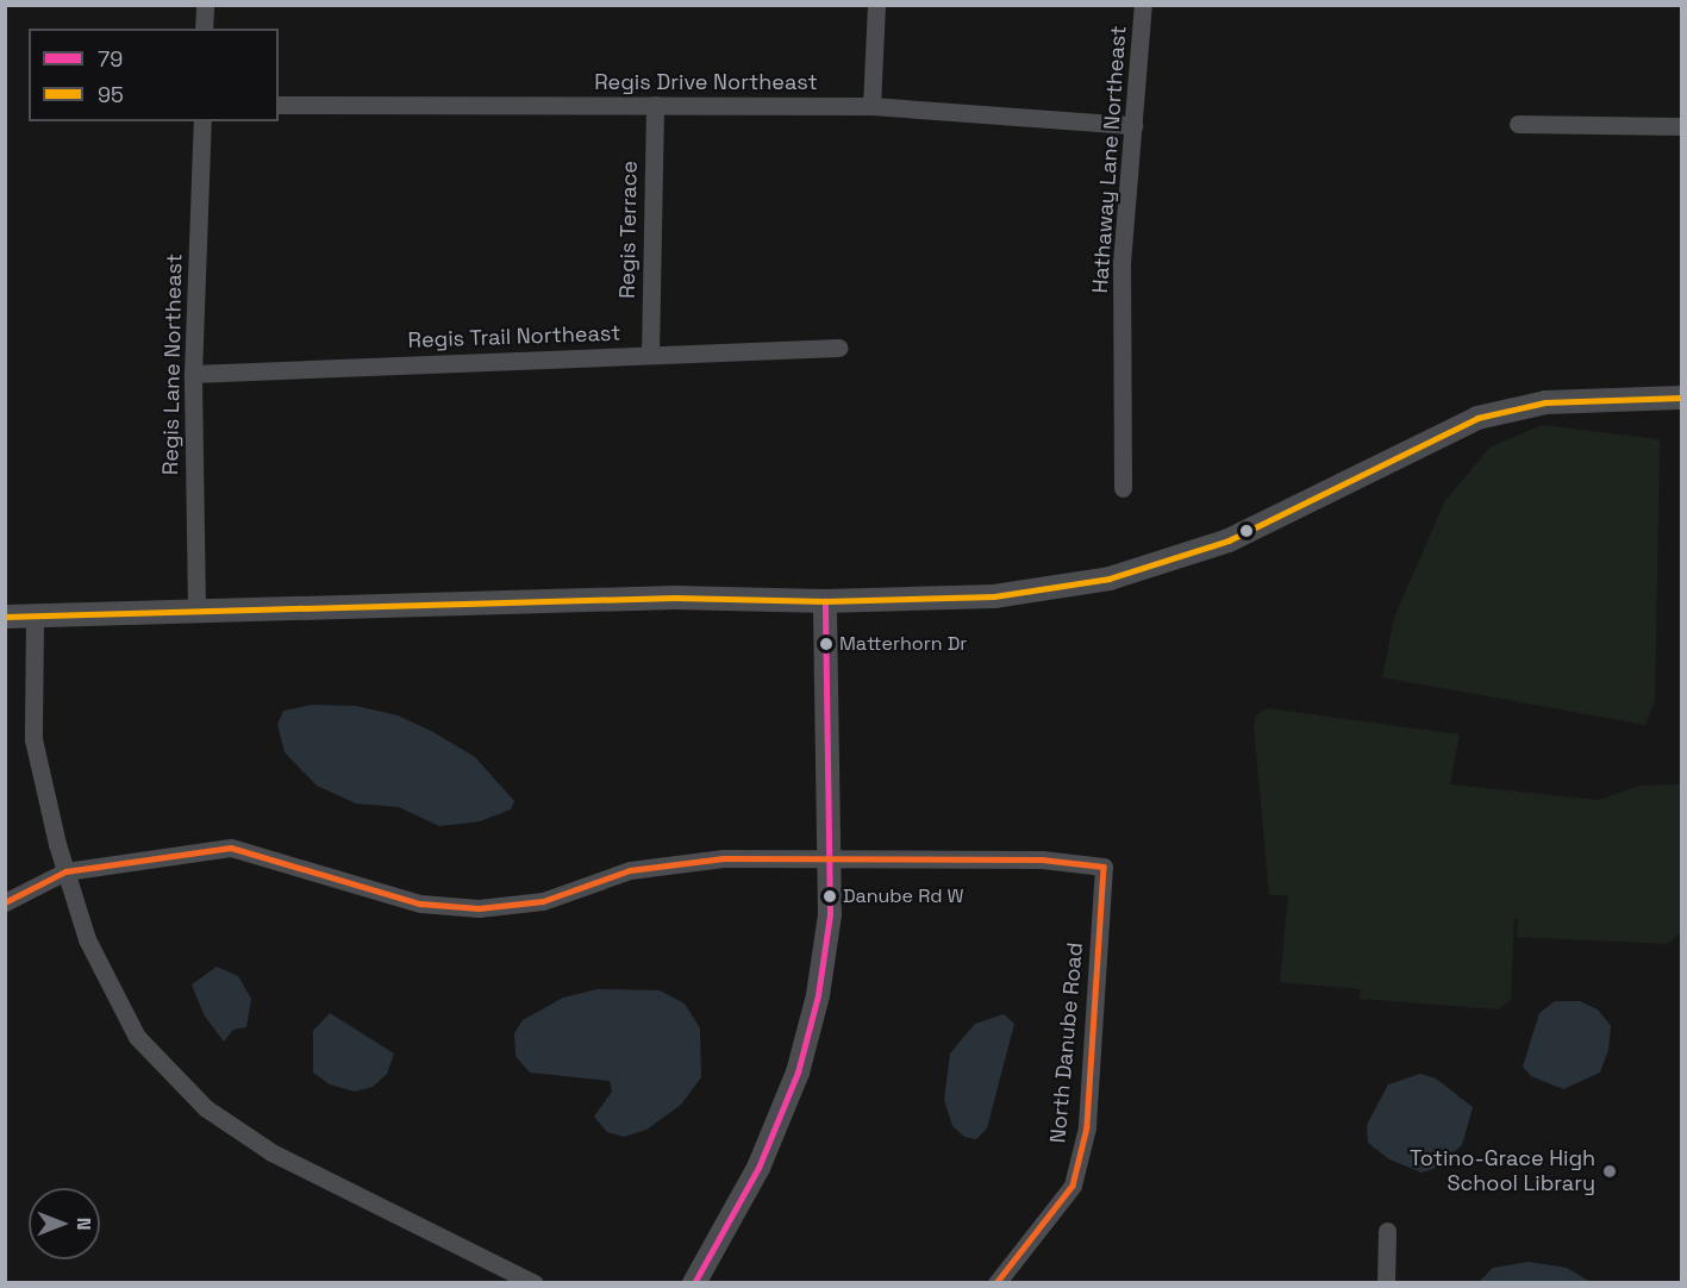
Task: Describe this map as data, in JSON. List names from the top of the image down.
{
  "streets": {
    "street": [
      "Regis Drive Northeast",
      "Hathaway Lane Northeast",
      "Regis Terrace",
      "Regis Trail Northeast",
      "Regis Lane Northeast",
      "North Danube Road"
    ]
  },
  "crossings": [
    ["Regis Drive Northeast", "Hathaway Lane Northeast"],
    ["Regis Drive Northeast", "Regis Terrace"],
    ["Regis Terrace", "Regis Trail Northeast"],
    ["Regis Trail Northeast", "Regis Lane Northeast"]
  ],
  "places": ["Matterhorn Dr", "Danube Rd W", "Totino-Grace High School Library"],
  "lines": ["transit line 95", "transit line 79"],
  "legend": ["79", "95"],
  "north": "right"
}
